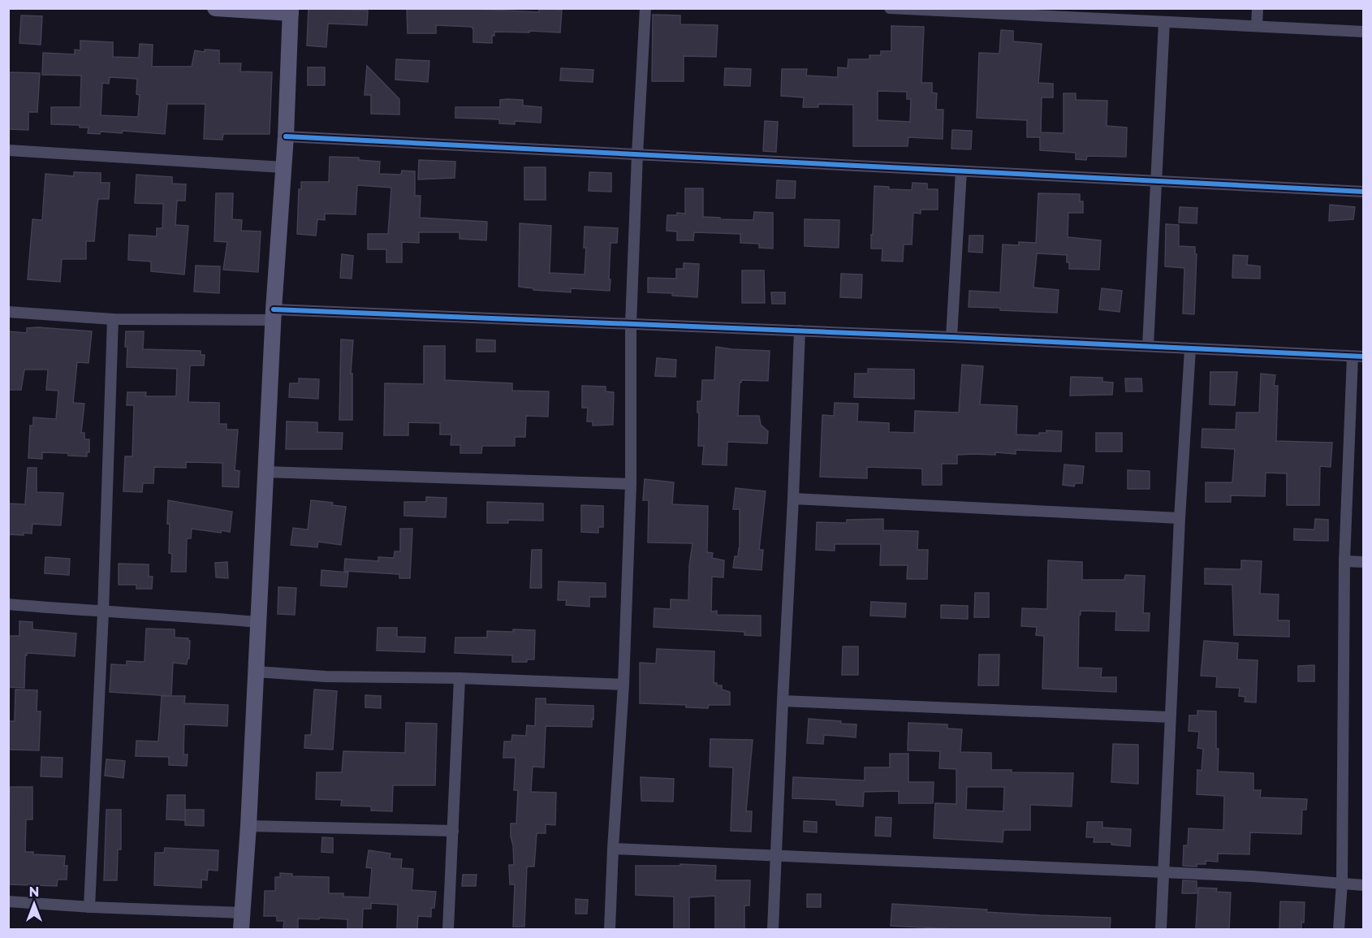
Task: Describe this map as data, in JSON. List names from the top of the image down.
{
  "north": "top"
}
